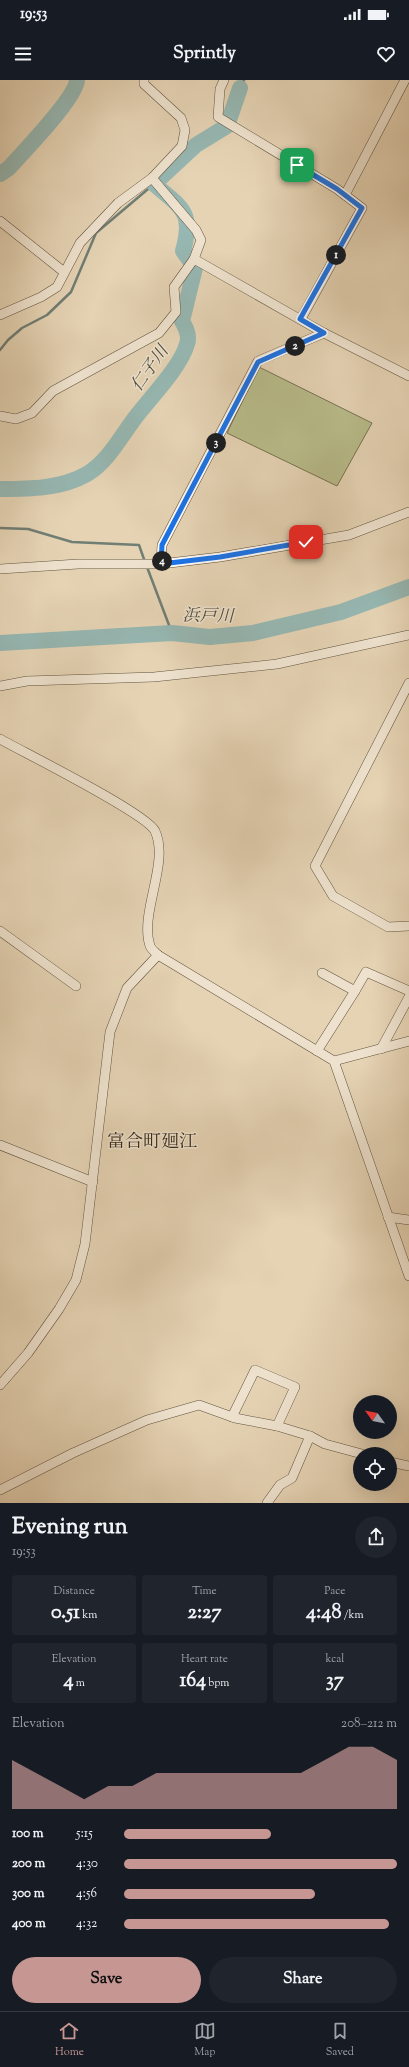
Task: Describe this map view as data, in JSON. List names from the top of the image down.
{
  "districts": ["富合町廻江"],
  "water": ["仁子川", "浜戸川"],
  "north": "top left",
  "page": {
    "status": "19:53",
    "header": "Sprintly",
    "pins": [
      "1",
      "2",
      "3",
      "4"
    ],
    "heading": ["Evening run", "19:53"],
    "stats": [
      ["Distance", "0.51 km"],
      ["Time", "2:27"],
      ["Pace", "4:48 /km"],
      ["Elevation", "4 m"],
      ["Heart rate", "164 bpm"],
      ["kcal", "37"]
    ],
    "chart": ["Elevation", "208–212 m"],
    "list": [
      {
        "name": "100 m",
        "note": "5:15"
      },
      {
        "name": "200 m",
        "note": "4:30"
      },
      {
        "name": "300 m",
        "note": "4:56"
      },
      {
        "name": "400 m",
        "note": "4:32"
      }
    ],
    "buttons": ["Save", "Share"],
    "tabs": ["Home", "Map", "Saved"]
  }
}
